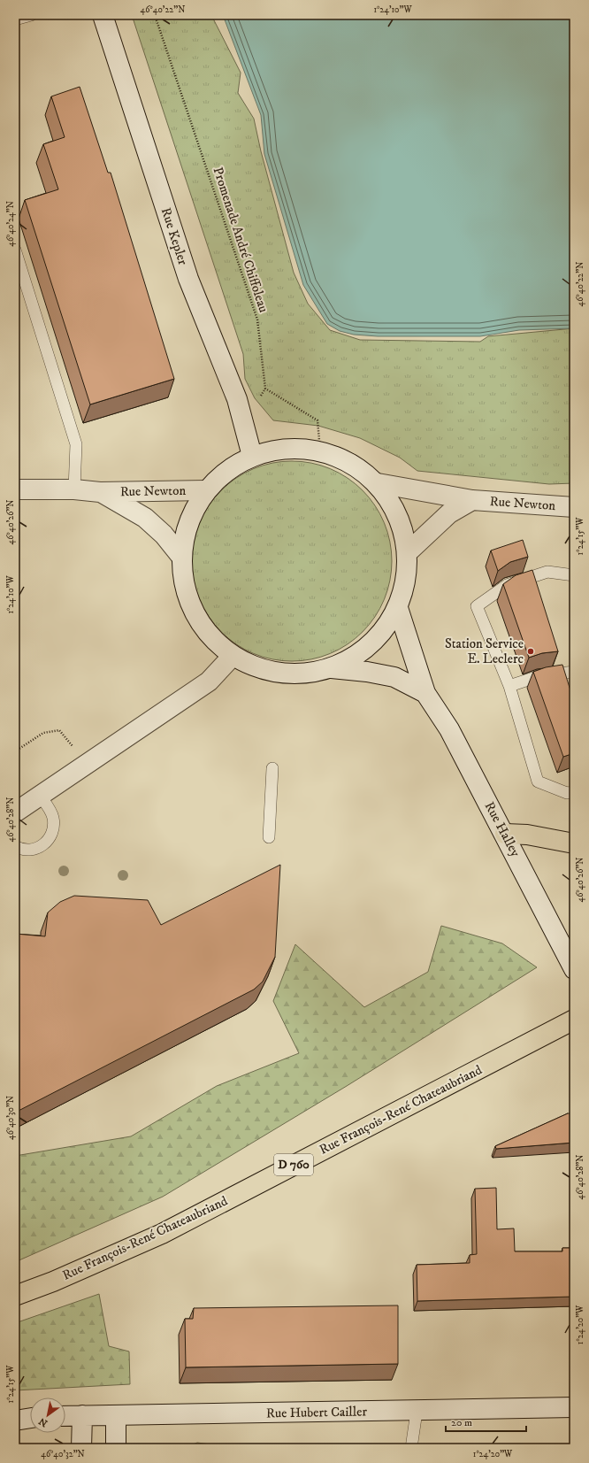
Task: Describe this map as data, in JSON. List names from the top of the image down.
{
  "streets": {
    "main road": ["Rue François-René Chateaubriand", "D 760"],
    "street": [
      "Rue Kepler",
      "Rue Newton",
      "Rue Halley",
      "Rue Hubert Cailler"
    ],
    "path": ["Promenade André Chiffoleau"]
  },
  "places": ["Station Service E. Leclerc"],
  "scale_bar": "20 m",
  "north": "bottom left",
  "coordinates": [
    "46°40'22\"N",
    "1°24'10\"W",
    "46°40'24\"N",
    "46°40'26\"N",
    "1°24'15\"W",
    "46°40'28\"N",
    "46°40'30\"N",
    "1°24'20\"W",
    "46°40'32\"N"
  ]
}
